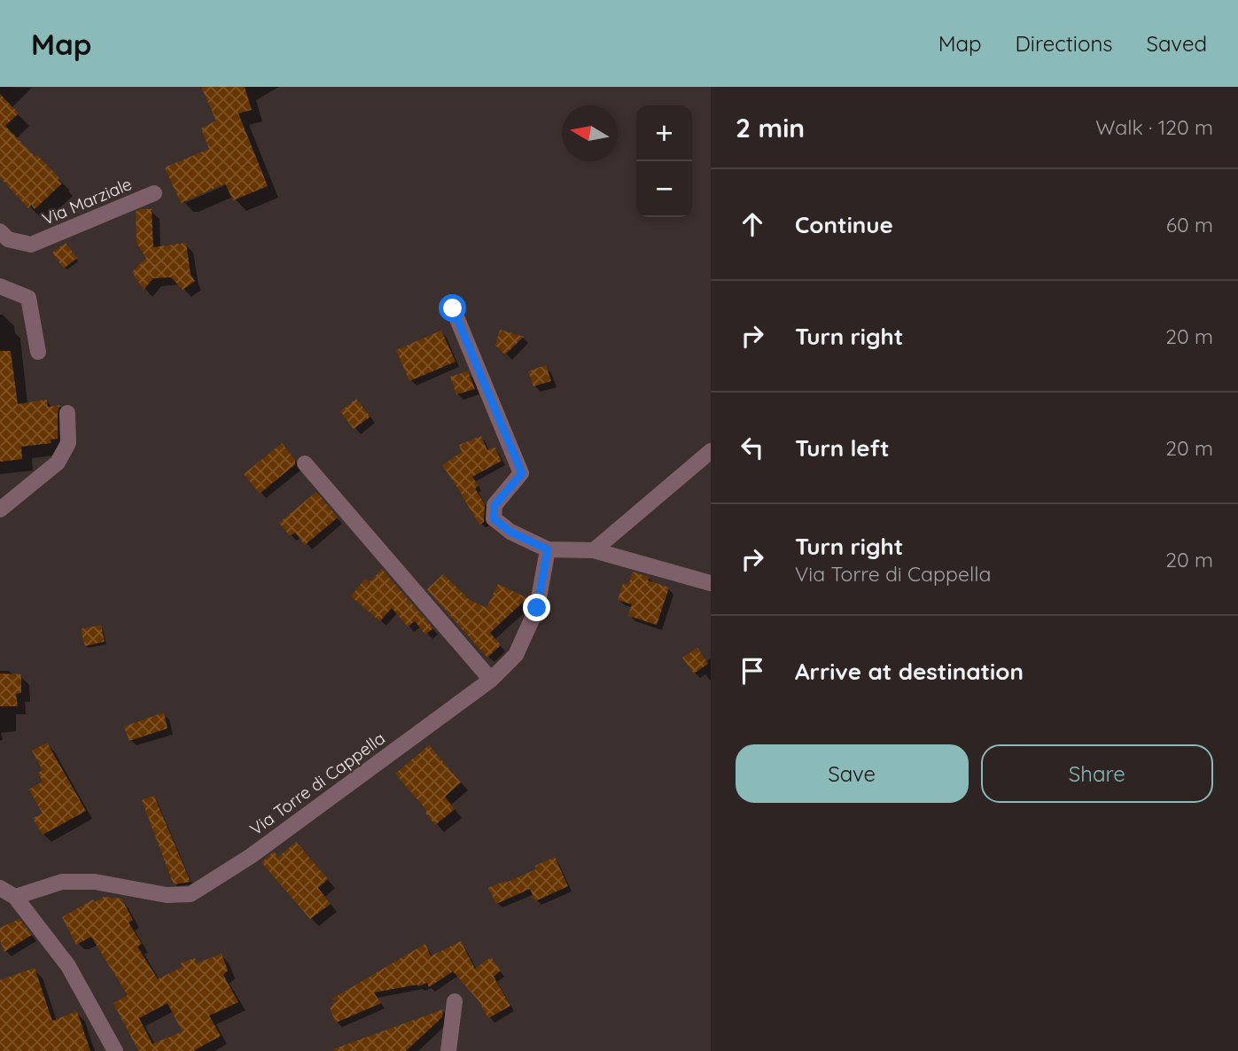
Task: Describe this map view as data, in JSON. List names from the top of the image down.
{
  "streets": {
    "street": ["Via Marziale", "Via Torre di Cappella"]
  },
  "north": "left",
  "page": {
    "header": "Map",
    "nav": ["Map", "Directions", "Saved"],
    "heading": ["2 min", "Walk · 120 m"],
    "map_buttons": ["+", "−"],
    "list": [
      ["Continue", "60 m"],
      ["Turn right", "20 m"],
      ["Turn left", "20 m"],
      ["Turn right", "Via Torre di Cappella", "20 m"],
      "Arrive at destination"
    ],
    "buttons": ["Save", "Share"]
  }
}
